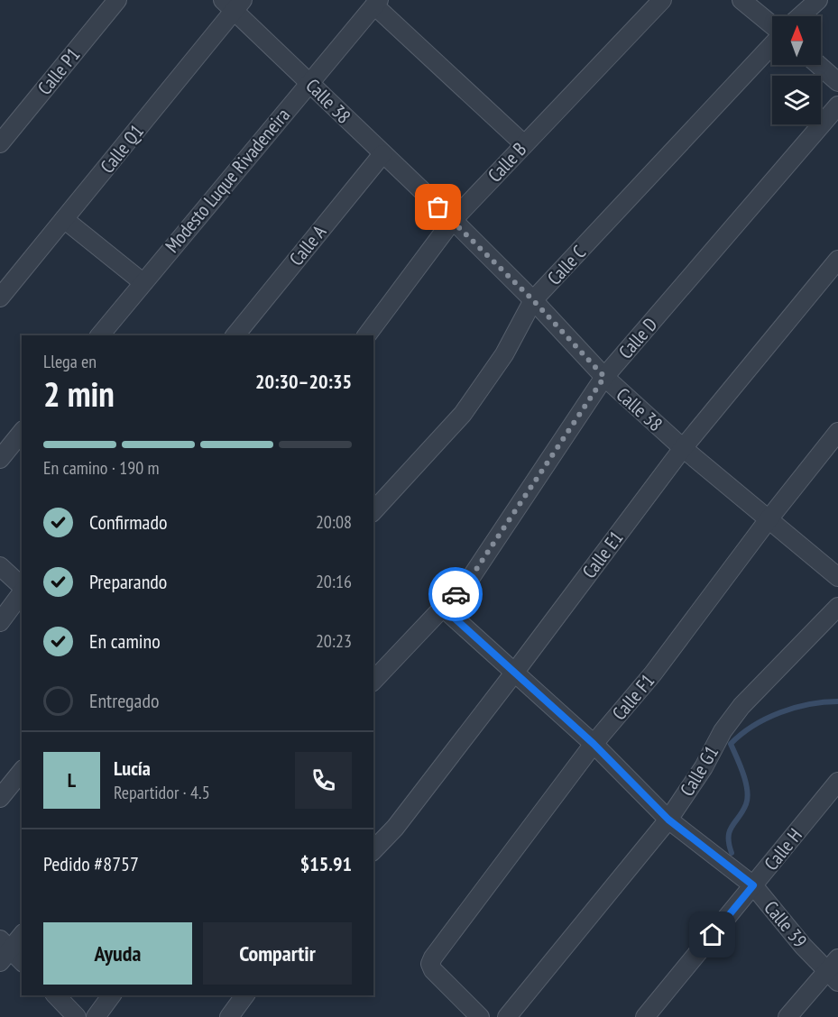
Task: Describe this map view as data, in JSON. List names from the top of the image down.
{
  "streets": {
    "street": [
      "Calle P1",
      "Calle 38",
      "Calle Q1",
      "Calle B",
      "Modesto Luque Rivadeneira",
      "Calle A",
      "Calle C",
      "Calle D",
      "Calle E1",
      "Calle F1",
      "Calle G1",
      "Calle H",
      "Calle 39"
    ]
  },
  "crossings": [
    ["Calle 38", "Calle Q1"],
    ["Calle 38", "Calle B"],
    ["Calle 38", "Modesto Luque Rivadeneira"],
    ["Calle 38", "Calle A"],
    ["Calle 38", "Calle C"],
    ["Calle 38", "Calle D"],
    ["Calle 38", "Calle E1"],
    ["Calle 38", "Calle F1"],
    ["Calle D", "Calle 39"],
    ["Calle E1", "Calle 39"],
    ["Calle F1", "Calle 39"],
    ["Calle G1", "Calle 39"],
    ["Calle H", "Calle 39"]
  ],
  "north": "top",
  "page": {
    "heading": ["2 min", "Llega en", "20:30–20:35"],
    "panel": [
      "Lucía",
      "Repartidor · 4.5",
      "Pedido #8757",
      "$15.91"
    ],
    "bar": "En camino · 190 m",
    "list": [
      ["Confirmado", "20:08"],
      ["Preparando", "20:16"],
      ["En camino", "20:23"],
      "Entregado"
    ],
    "round": "L",
    "buttons": ["Ayuda", "Compartir"]
  }
}
